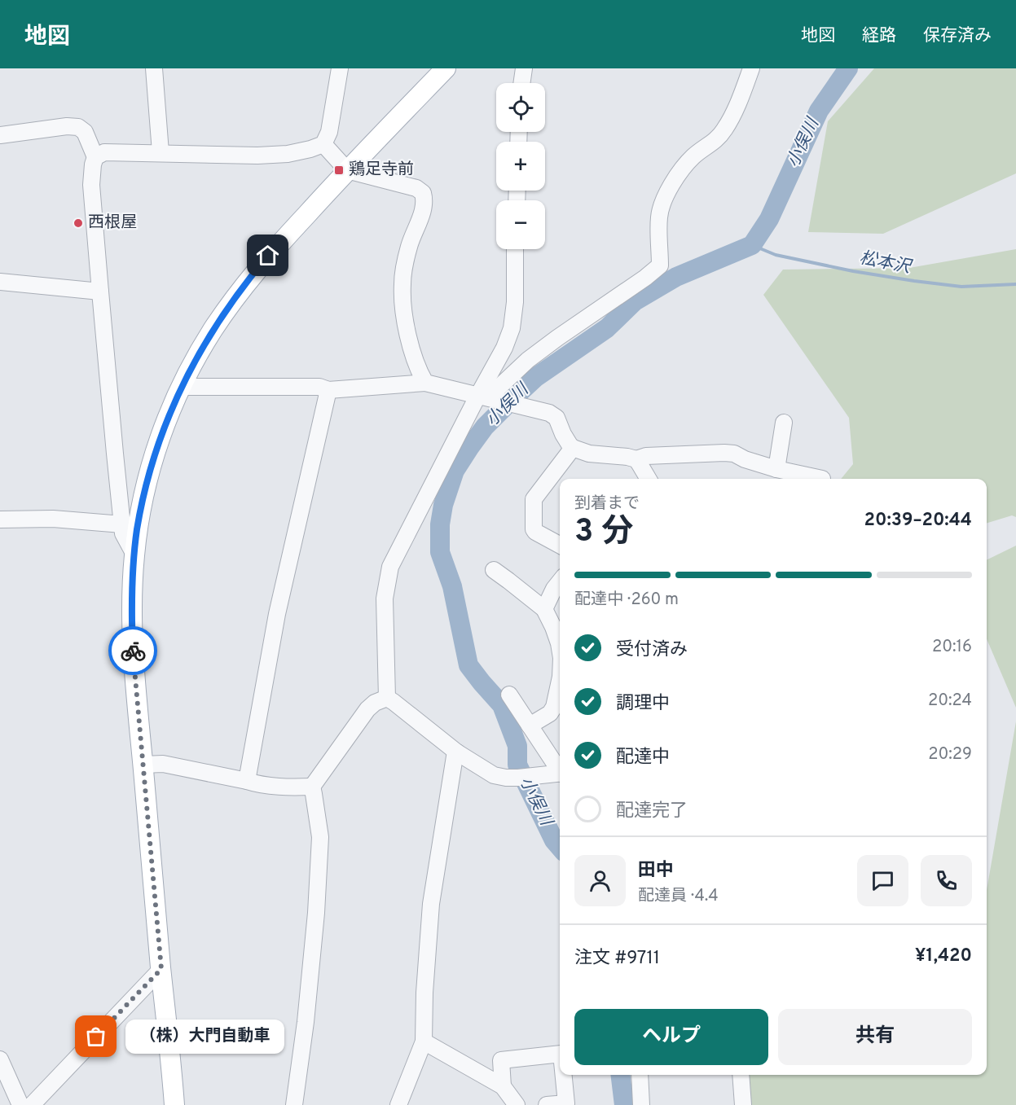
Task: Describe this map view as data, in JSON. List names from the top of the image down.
{
  "water": ["小俣川", "松本沢"],
  "places": {
    "transit": ["鶏足寺前"],
    "other": ["西根屋", "（株）大門自動車"]
  },
  "page": {
    "header": "地図",
    "nav": ["地図", "経路", "保存済み"],
    "map_buttons": ["+", "−"],
    "heading": ["3 分", "到着まで", "20:39–20:44"],
    "panel": [
      "田中",
      "配達員 · 4.4",
      "注文 #9711",
      "¥1,420"
    ],
    "bar": "配達中 · 260 m",
    "list": [
      ["受付済み", "20:16"],
      ["調理中", "20:24"],
      ["配達中", "20:29"],
      "配達完了"
    ],
    "buttons": ["ヘルプ", "共有"],
    "bubble": "（株）大門自動車"
  }
}
